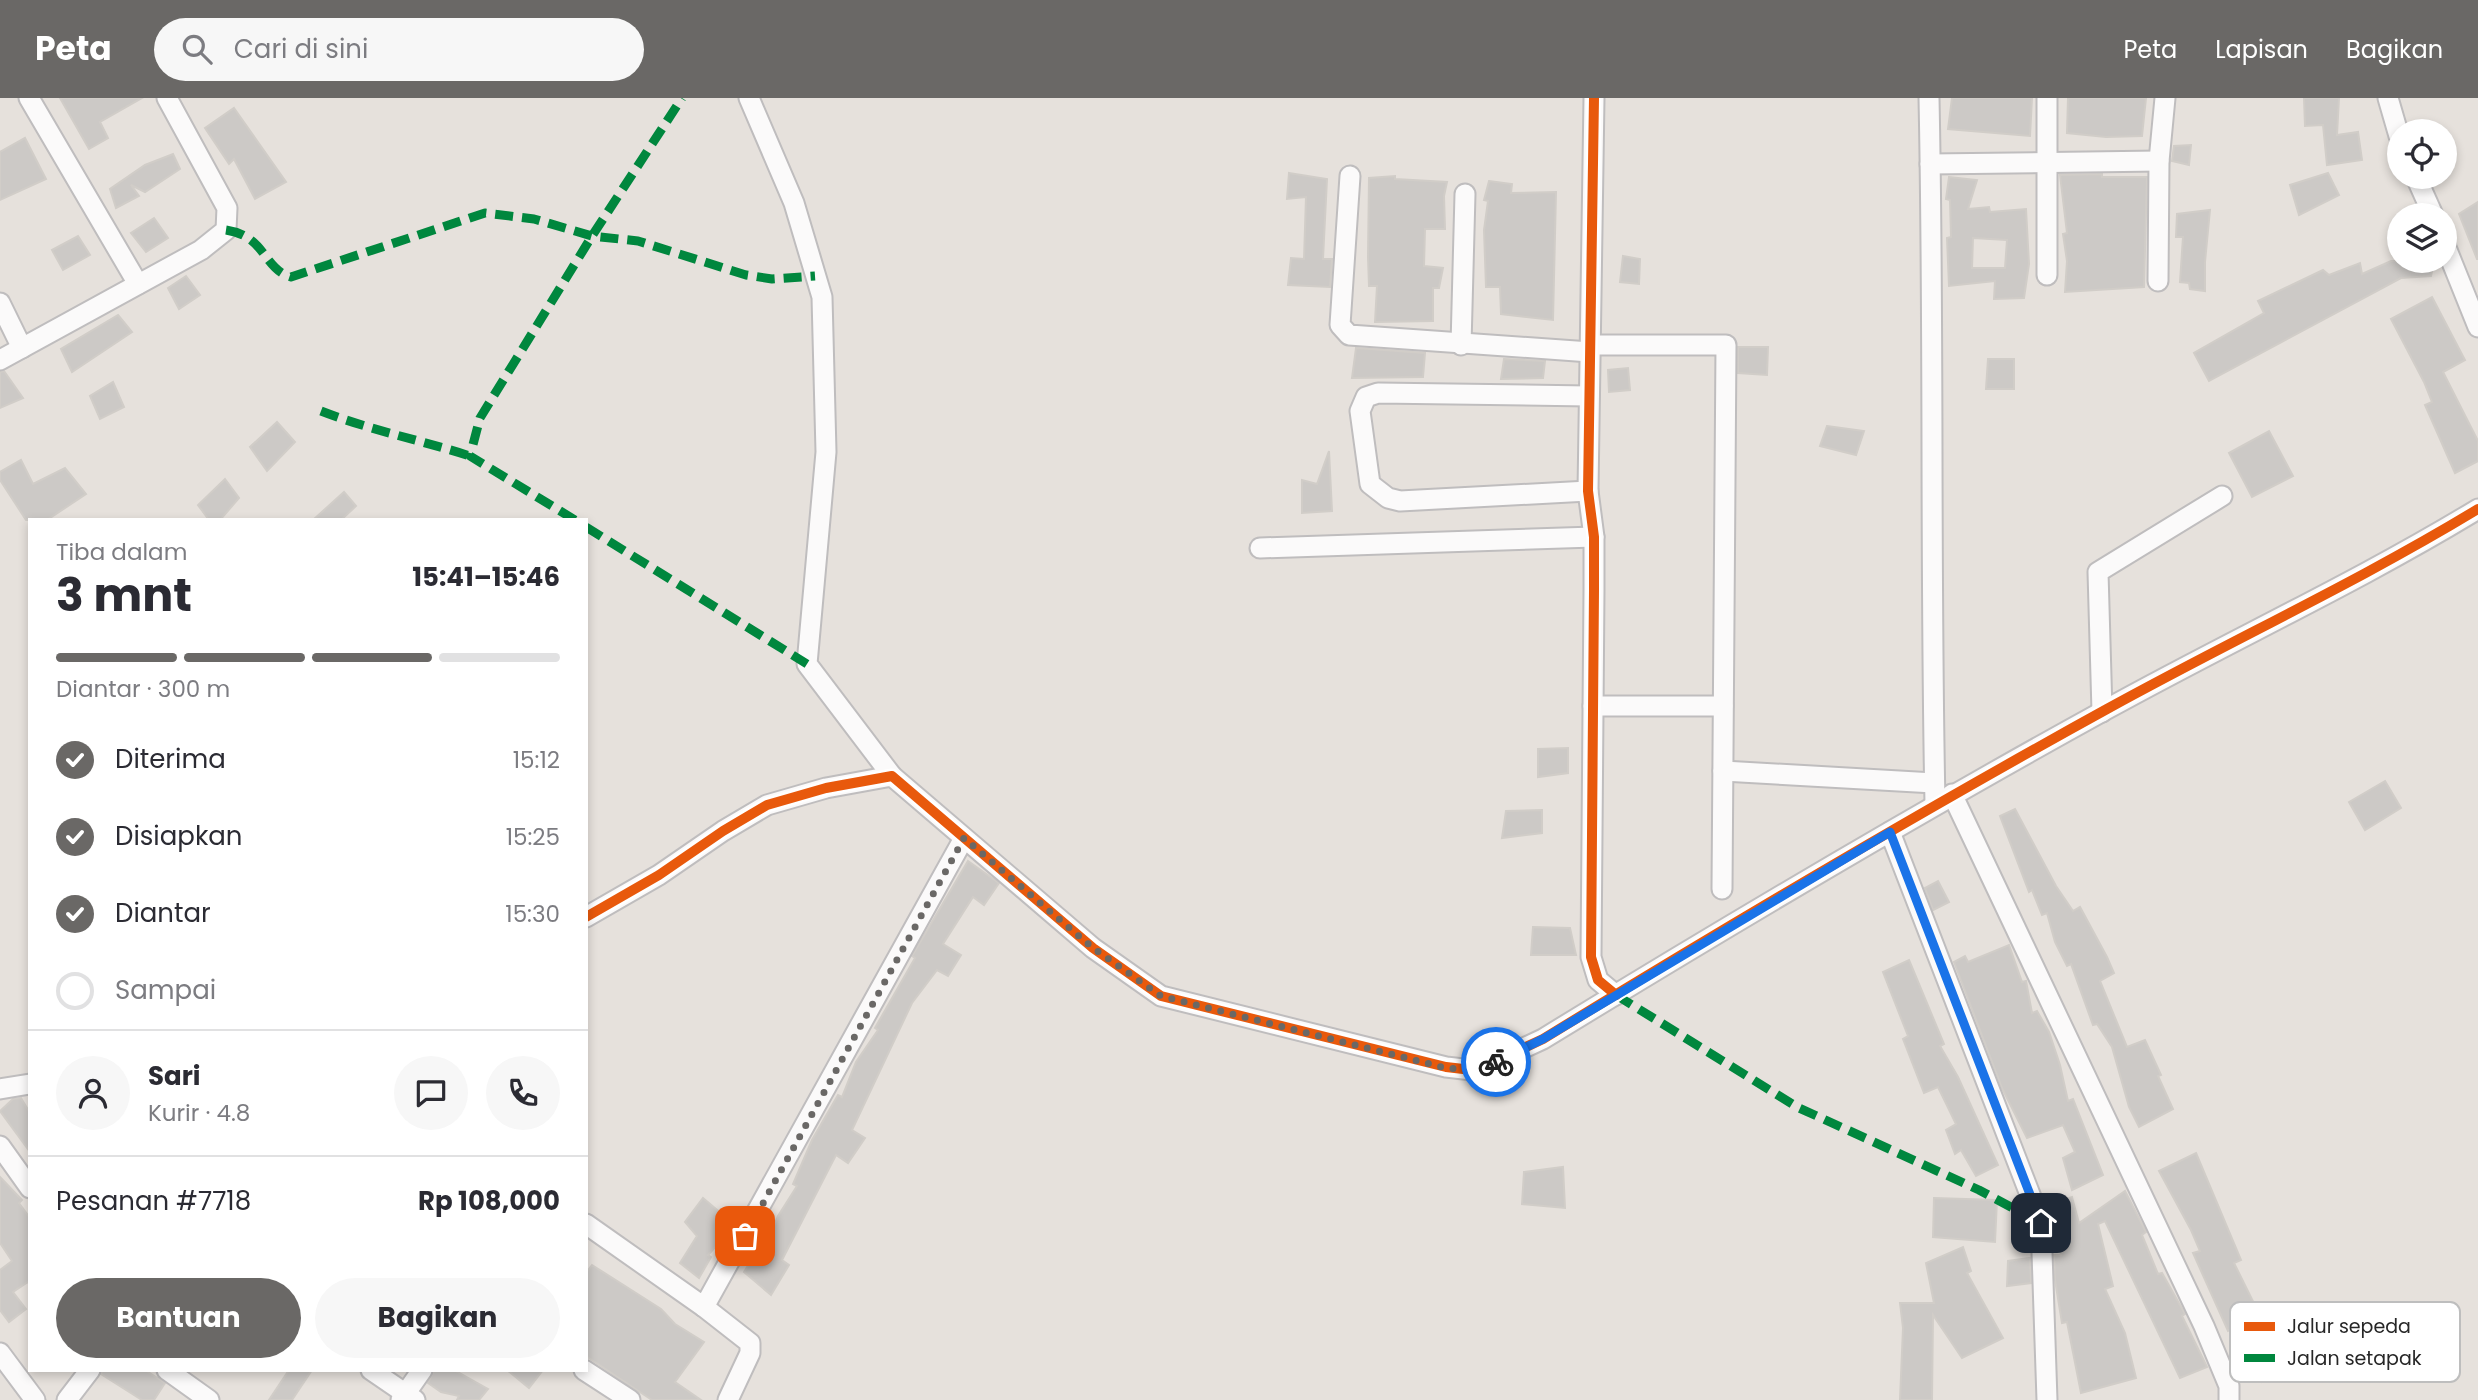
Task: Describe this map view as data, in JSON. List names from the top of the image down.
{
  "legend": ["Jalur sepeda", "Jalan setapak"],
  "page": {
    "header": "Peta",
    "search": "Cari di sini",
    "nav": ["Peta", "Lapisan", "Bagikan"],
    "heading": ["3 mnt", "Tiba dalam", "15:41–15:46"],
    "panel": [
      "Sari",
      "Kurir · 4.8",
      "Pesanan #7718",
      "Rp 108,000"
    ],
    "bar": "Diantar · 300 m",
    "list": [
      ["Diterima", "15:12"],
      ["Disiapkan", "15:25"],
      ["Diantar", "15:30"],
      "Sampai"
    ],
    "buttons": ["Bantuan", "Bagikan"]
  }
}
